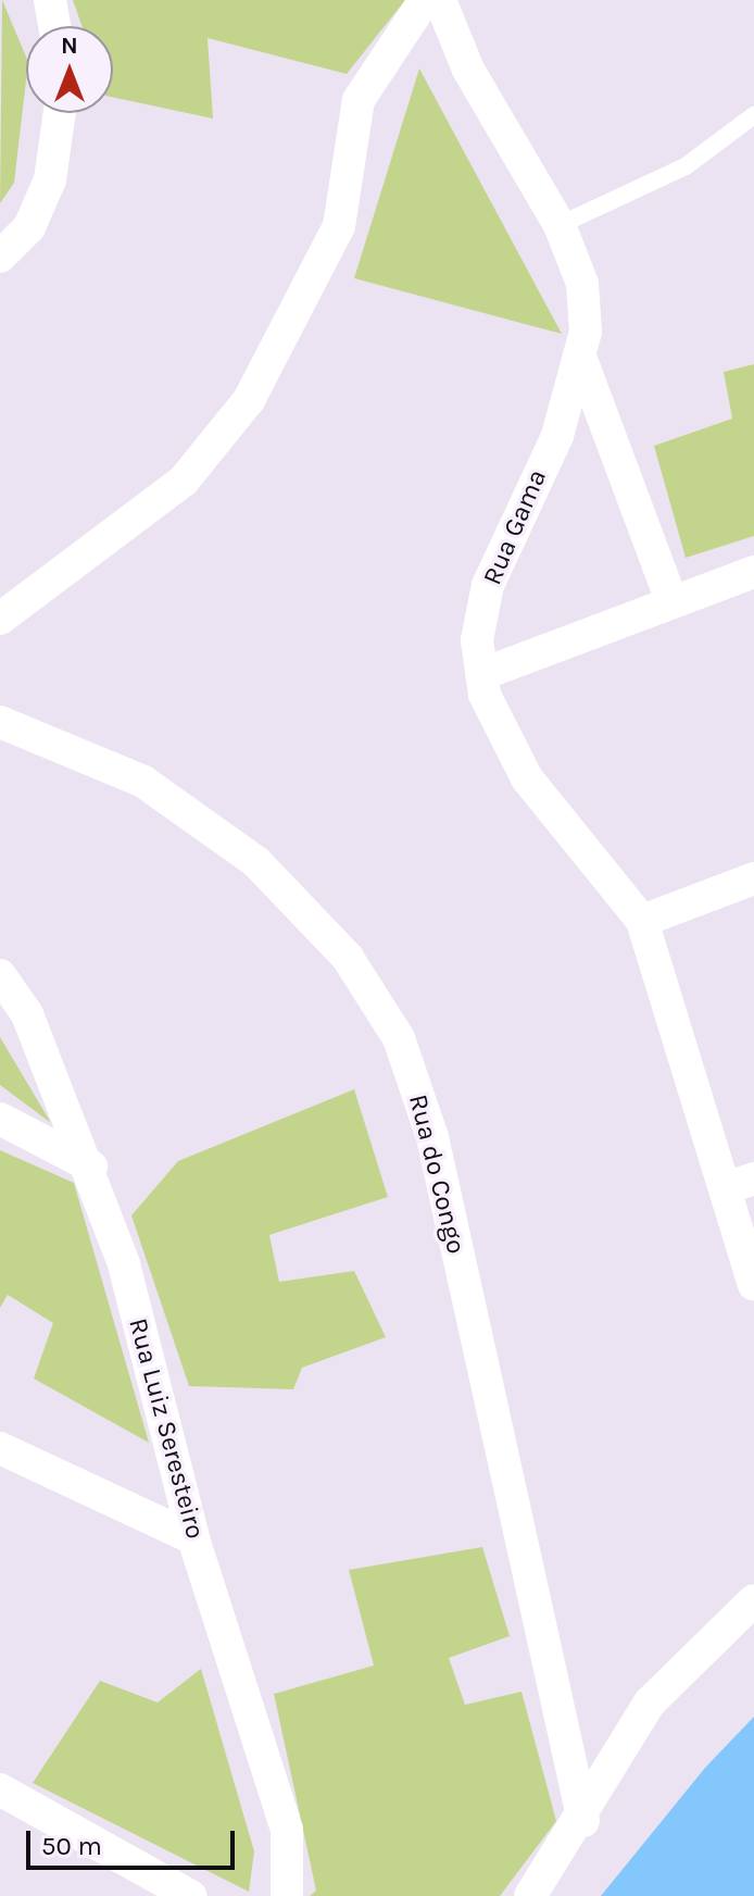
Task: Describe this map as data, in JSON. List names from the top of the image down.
{
  "streets": {
    "street": ["Rua Gama", "Rua do Congo", "Rua Luiz Seresteiro"]
  },
  "scale_bar": "50 m",
  "north": "top"
}
